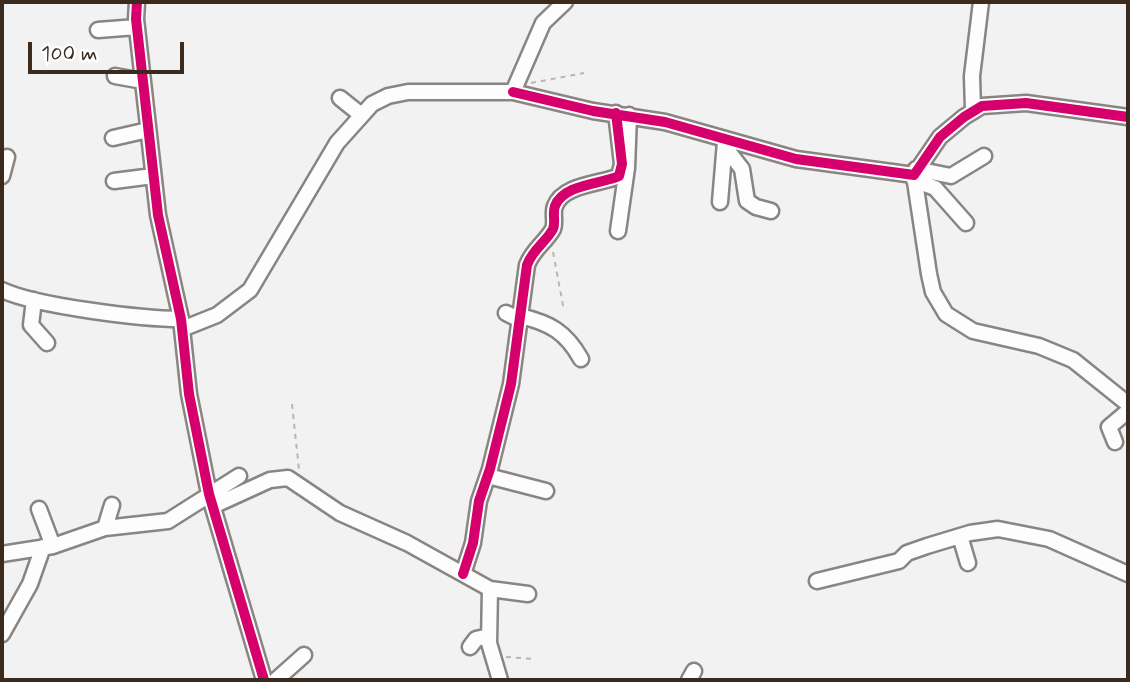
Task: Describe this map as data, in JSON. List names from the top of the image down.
{
  "scale_bar": "100 m"
}
